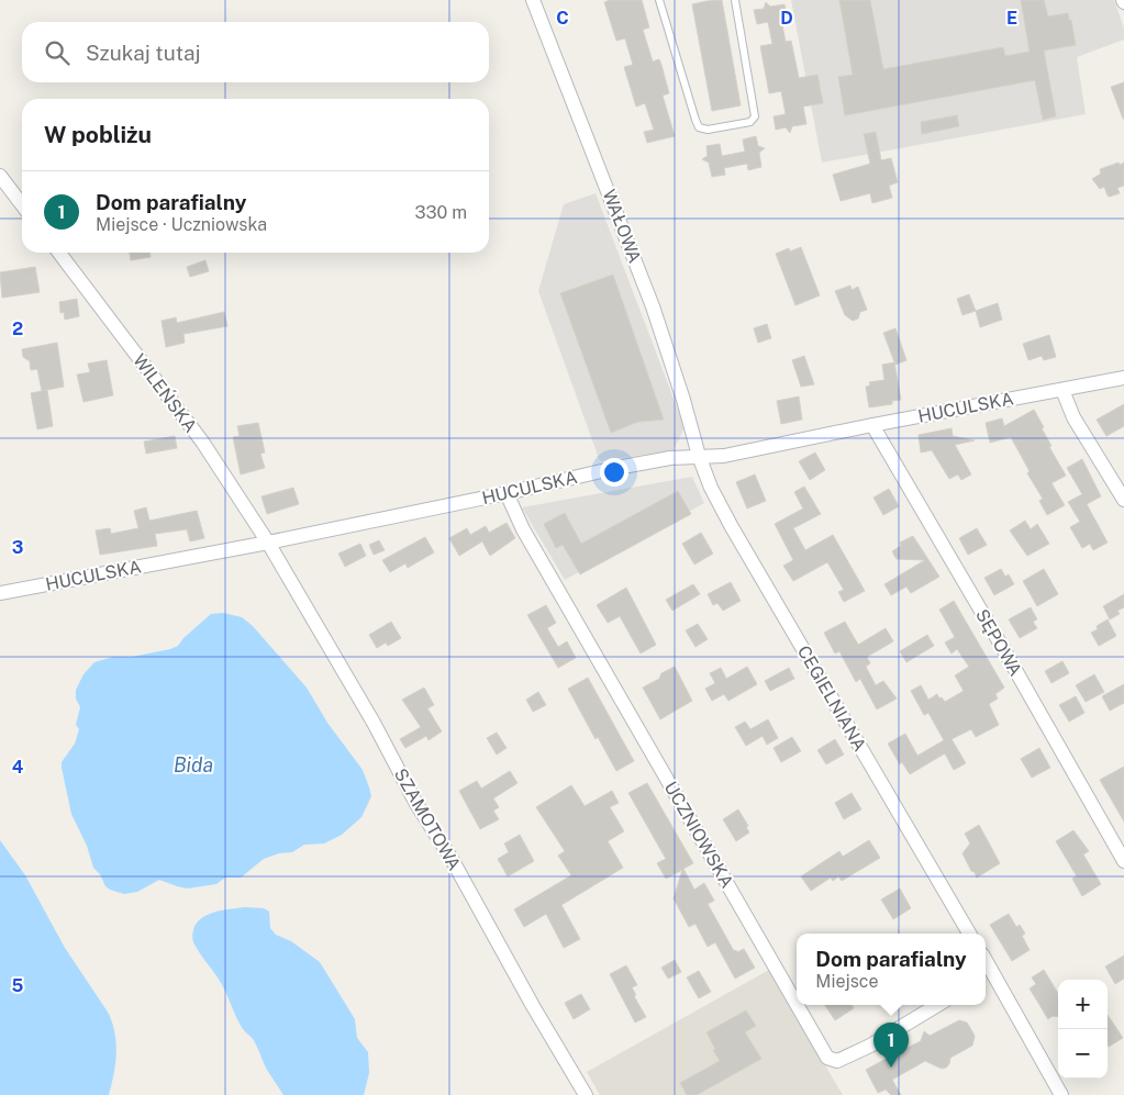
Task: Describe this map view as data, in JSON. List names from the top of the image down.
{
  "streets": {
    "street": [
      "WAŁOWA",
      "WILEŃSKA",
      "HUCULSKA",
      "SĘPOWA",
      "CEGIELNIANA",
      "SZAMOTOWA",
      "UCZNIOWSKA"
    ]
  },
  "crossings": [
    ["WAŁOWA", "HUCULSKA"],
    ["WAŁOWA", "CEGIELNIANA"],
    ["WILEŃSKA", "HUCULSKA"],
    ["WILEŃSKA", "SZAMOTOWA"],
    ["HUCULSKA", "SĘPOWA"],
    ["HUCULSKA", "CEGIELNIANA"],
    ["HUCULSKA", "SZAMOTOWA"],
    ["HUCULSKA", "UCZNIOWSKA"]
  ],
  "water": ["Bida"],
  "page": {
    "search": "Szukaj tutaj",
    "heading": "W pobliżu",
    "list": [
      {
        "mark": "1",
        "name": "Dom parafialny",
        "note": "Miejsce · Uczniowska",
        "value": "330 m"
      }
    ],
    "popup": ["Dom parafialny", "Miejsce"],
    "map_buttons": ["+", "−"],
    "pins": "1"
  },
  "grid": {
    "columns": ["C", "D", "E"],
    "rows": [
      "2",
      "3",
      "4",
      "5"
    ]
  }
}
